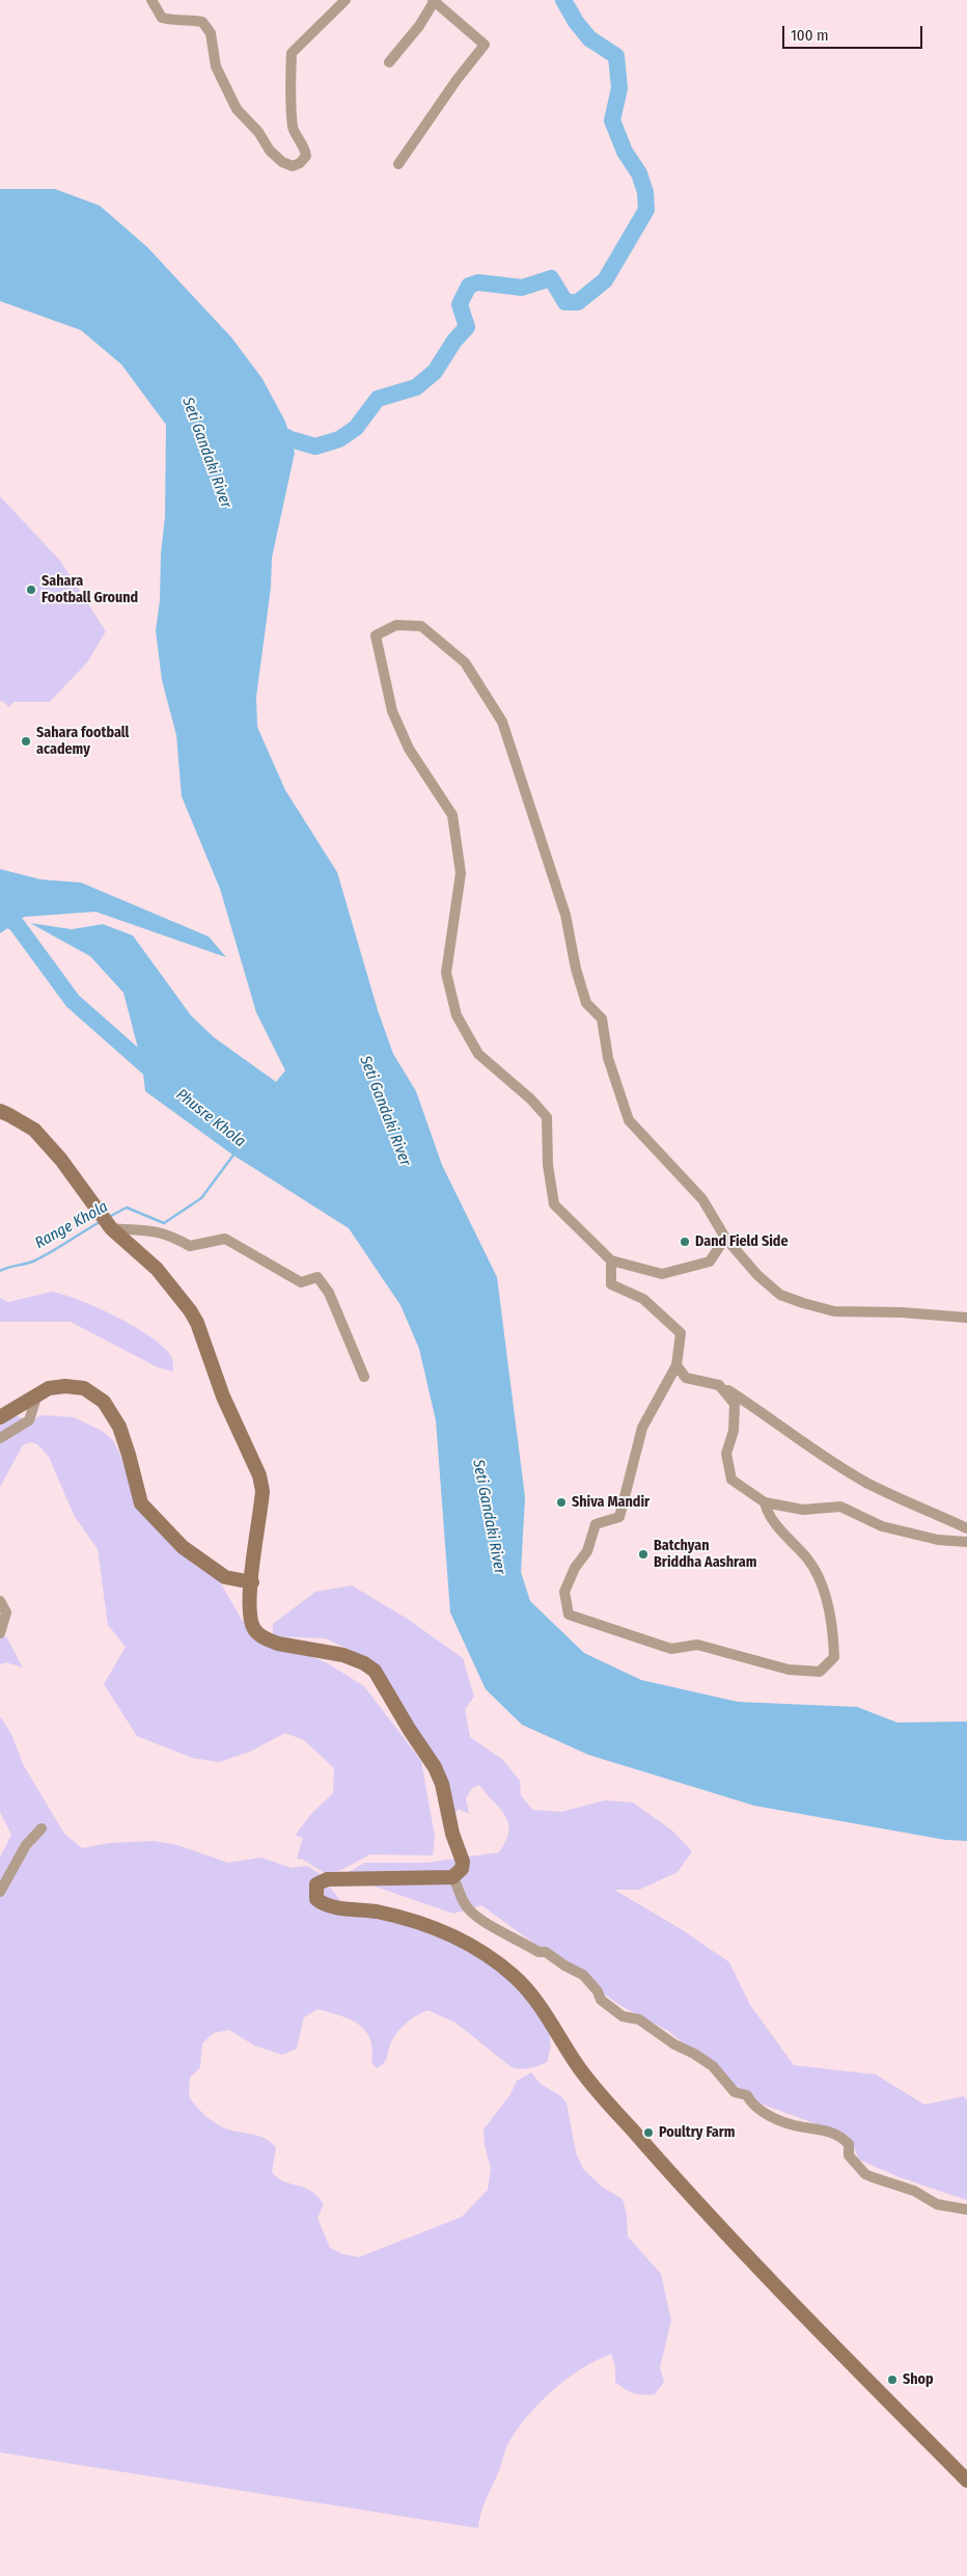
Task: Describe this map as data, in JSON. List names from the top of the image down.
{
  "water": ["Seti Gandaki River", "Phusre Khola", "Range Khola"],
  "places": [
    "Sahara Football Ground",
    "Sahara football academy",
    "Dand Field Side",
    "Shiva Mandir",
    "Batchyan Briddha Aashram",
    "Poultry Farm",
    "Shop"
  ],
  "scale_bar": "100 m"
}
